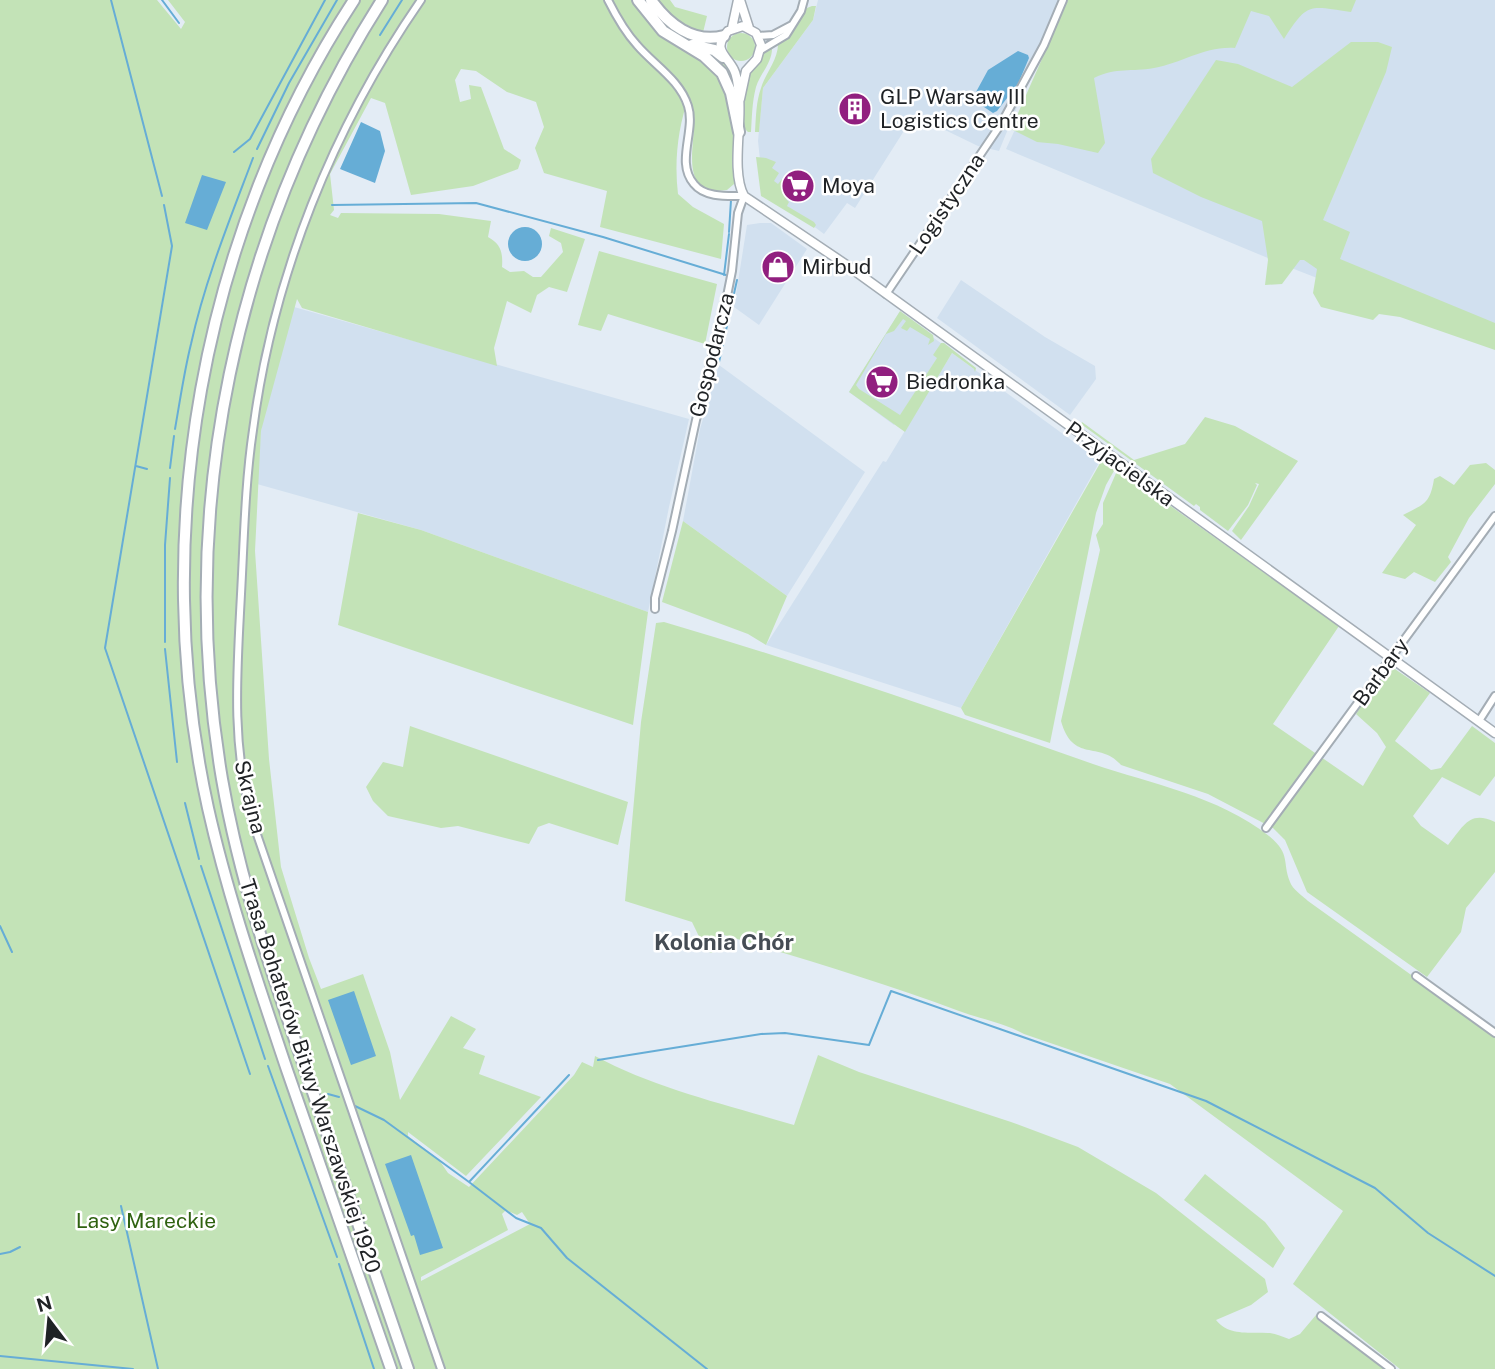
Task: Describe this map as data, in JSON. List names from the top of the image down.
{
  "streets": {
    "highway": ["Trasa Bohaterów Bitwy Warszawskiej 1920"],
    "street": [
      "Logistyczna",
      "Gospodarcza",
      "Przyjacielska",
      "Barbary",
      "Skrajna"
    ]
  },
  "crossings": [
    ["Logistyczna", "Przyjacielska"],
    ["Gospodarcza", "Przyjacielska"],
    ["Przyjacielska", "Barbary"]
  ],
  "districts": ["Kolonia Chór"],
  "parks": ["Lasy Mareckie"],
  "places": {
    "building": ["GLP Warsaw III Logistics Centre"],
    "supermarket": ["Moya", "Biedronka"],
    "shop": ["Mirbud"]
  },
  "north": "top"
}
